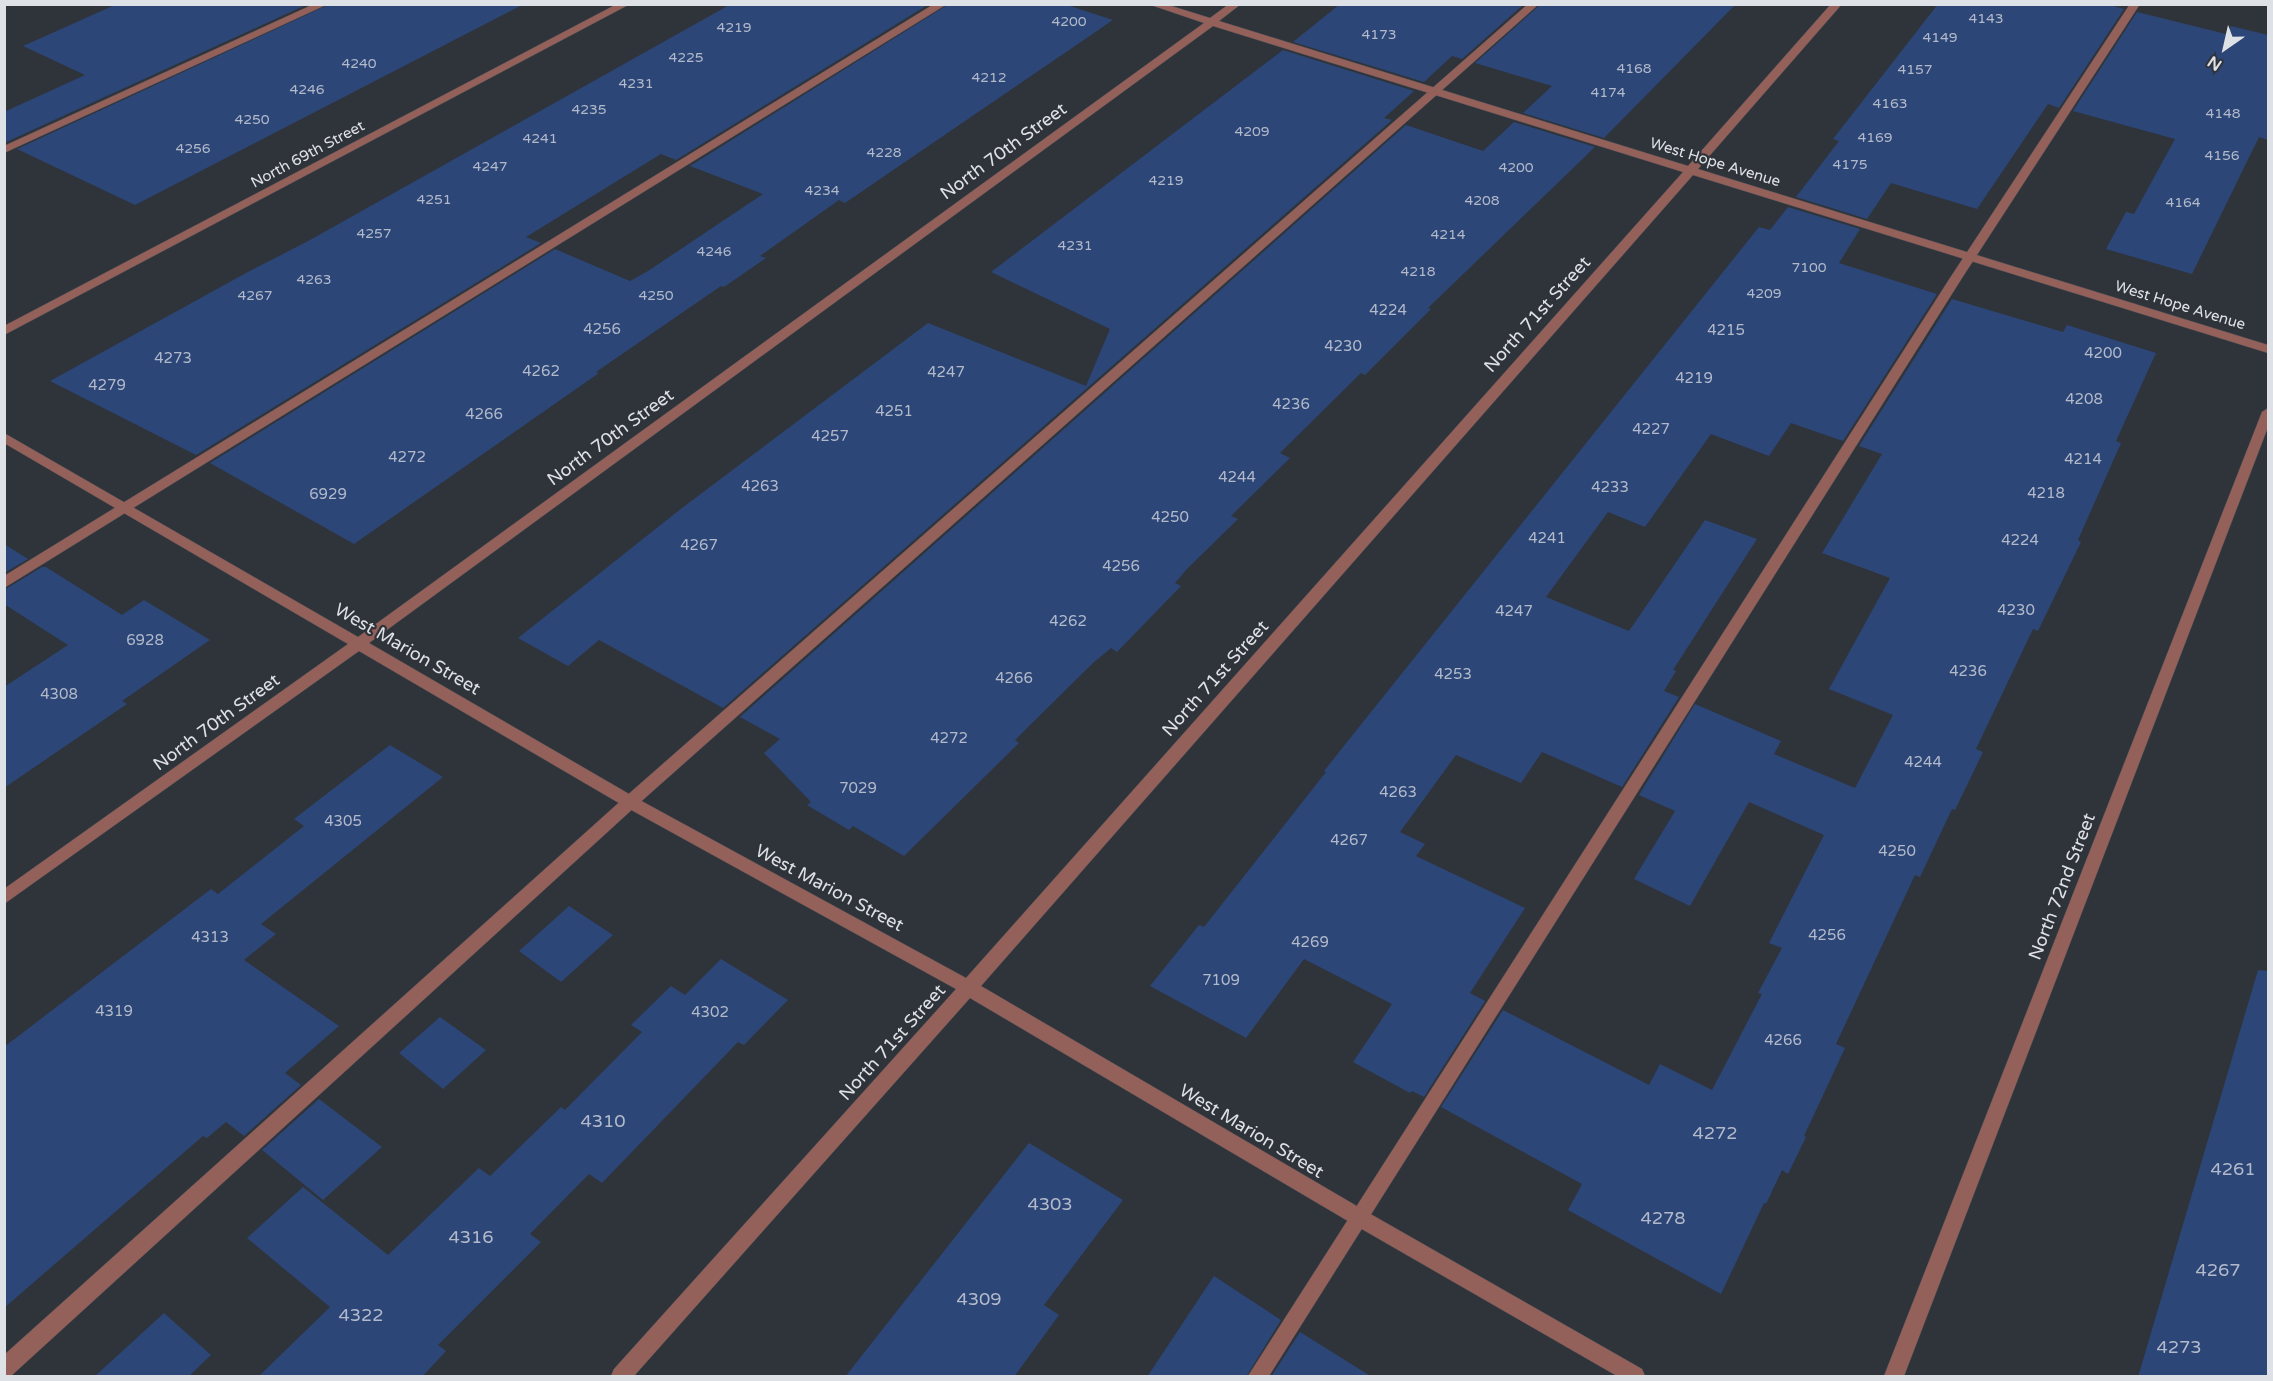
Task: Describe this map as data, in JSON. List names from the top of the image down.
{
  "streets": {
    "street": [
      "North 70th Street",
      "North 69th Street",
      "West Hope Avenue",
      "North 71st Street",
      "West Marion Street",
      "North 72nd Street"
    ]
  },
  "crossings": [
    ["North 70th Street", "West Hope Avenue"],
    ["North 70th Street", "West Marion Street"],
    ["West Hope Avenue", "North 71st Street"],
    ["North 71st Street", "West Marion Street"]
  ],
  "house_numbers": [
    "4143",
    "4200",
    "4219",
    "4173",
    "4149",
    "4225",
    "4240",
    "4168",
    "4157",
    "4212",
    "4231",
    "4246",
    "4174",
    "4163",
    "4235",
    "4148",
    "4250",
    "4209",
    "4169",
    "4241",
    "4256",
    "4228",
    "4156",
    "4175",
    "4247",
    "4200",
    "4219",
    "4234",
    "4251",
    "4208",
    "4164",
    "4257",
    "4214",
    "4231",
    "4246",
    "7100",
    "4218",
    "4263",
    "4209",
    "4267",
    "4250",
    "4224",
    "4256",
    "4215",
    "4230",
    "4200",
    "4273",
    "4262",
    "4247",
    "4219",
    "4279",
    "4208",
    "4236",
    "4251",
    "4266",
    "4227",
    "4257",
    "4272",
    "4214",
    "4244",
    "4263",
    "4233",
    "4218",
    "6929",
    "4250",
    "4241",
    "4224",
    "4267",
    "4256",
    "4230",
    "4247",
    "4262",
    "6928",
    "4236",
    "4253",
    "4266",
    "4308",
    "4272",
    "4244",
    "7029",
    "4263",
    "4305",
    "4267",
    "4250",
    "4256",
    "4313",
    "4269",
    "7109",
    "4319",
    "4302",
    "4266",
    "4310",
    "4272",
    "4261",
    "4303",
    "4278",
    "4316",
    "4267",
    "4309",
    "4322",
    "4273"
  ],
  "north": "bottom left"
}
